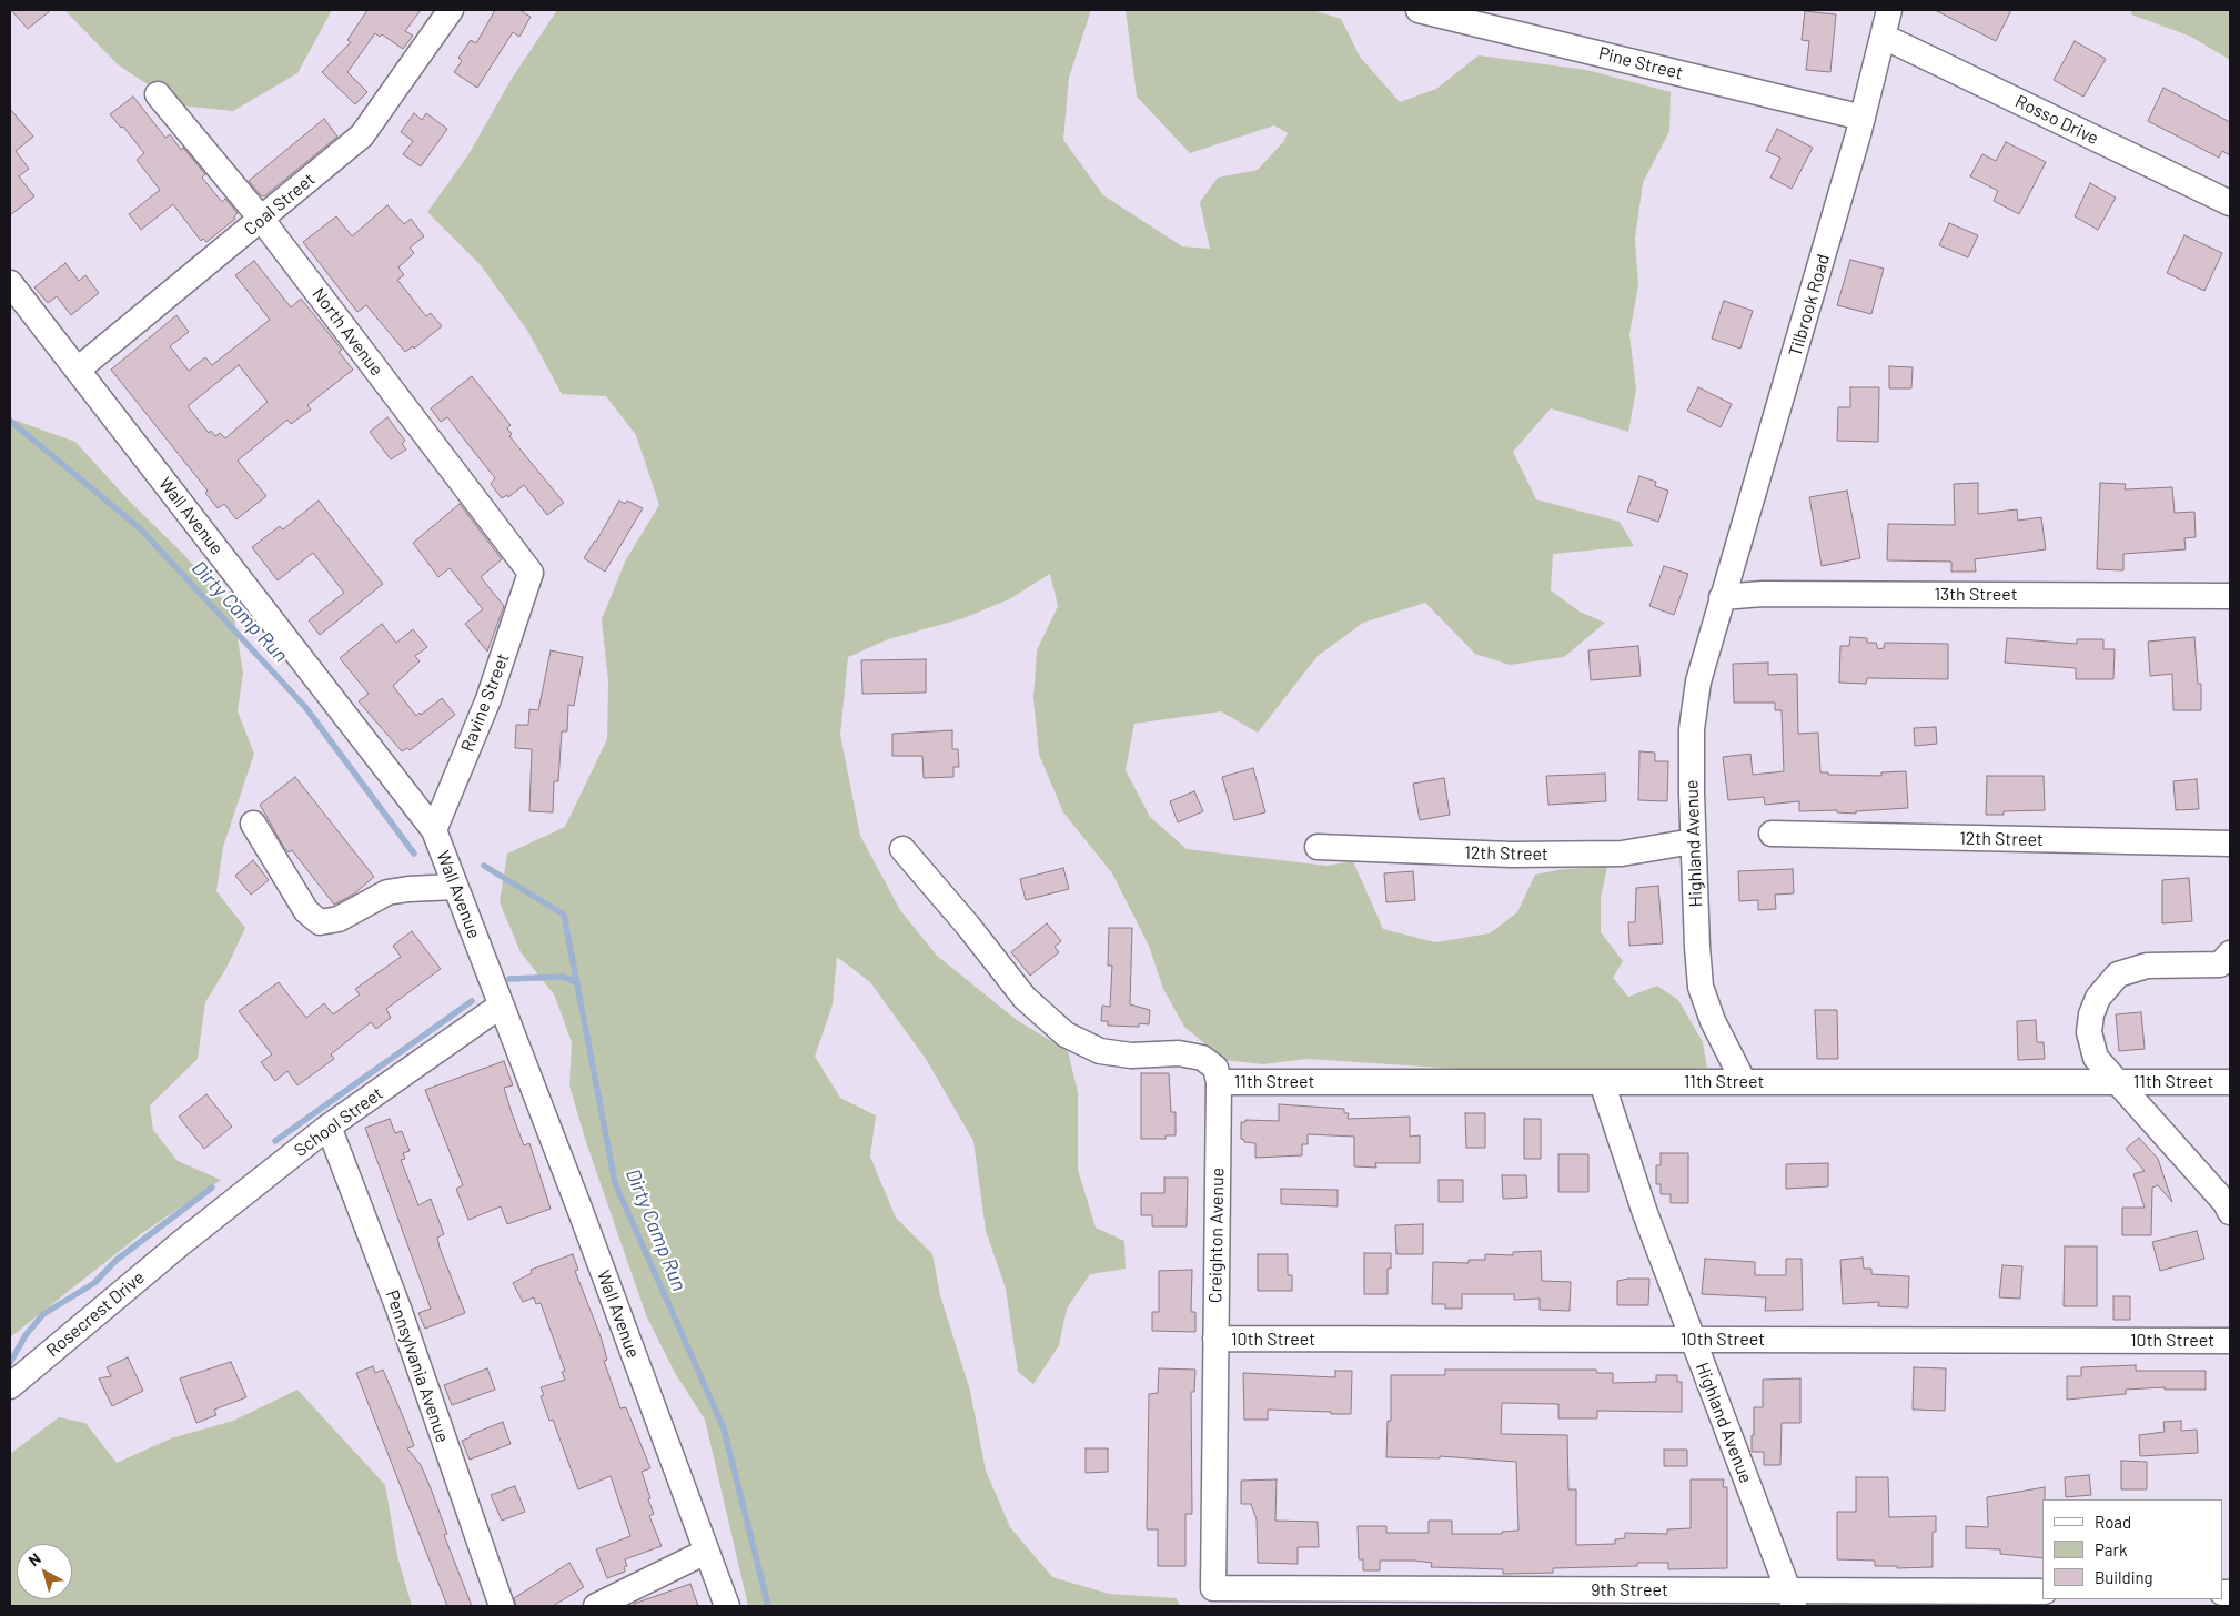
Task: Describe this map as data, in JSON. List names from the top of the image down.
{
  "streets": {
    "street": [
      "Pine Street",
      "Rosso Drive",
      "Coal Street",
      "Tilbrook Road",
      "North Avenue",
      "Wall Avenue",
      "13th Street",
      "Ravine Street",
      "12th Street",
      "Highland Avenue",
      "11th Street",
      "School Street",
      "Creighton Avenue",
      "Rosecrest Drive",
      "10th Street",
      "Pennsylvania Avenue",
      "9th Street"
    ]
  },
  "crossings": [
    ["Pine Street", "Tilbrook Road"],
    ["Rosso Drive", "Tilbrook Road"],
    ["Coal Street", "North Avenue"],
    ["Coal Street", "Wall Avenue"],
    ["Tilbrook Road", "13th Street"],
    ["Tilbrook Road", "Highland Avenue"],
    ["North Avenue", "Ravine Street"],
    ["Wall Avenue", "Ravine Street"],
    ["Wall Avenue", "School Street"],
    ["13th Street", "Highland Avenue"],
    ["12th Street", "Highland Avenue"],
    ["Highland Avenue", "11th Street"],
    ["Highland Avenue", "10th Street"],
    ["Highland Avenue", "9th Street"],
    ["11th Street", "Creighton Avenue"],
    ["School Street", "Rosecrest Drive"],
    ["School Street", "Pennsylvania Avenue"],
    ["Creighton Avenue", "10th Street"],
    ["Creighton Avenue", "9th Street"]
  ],
  "water": ["Dirty Camp Run"],
  "legend": ["Road", "Park", "Building"],
  "north": "top left"
}
